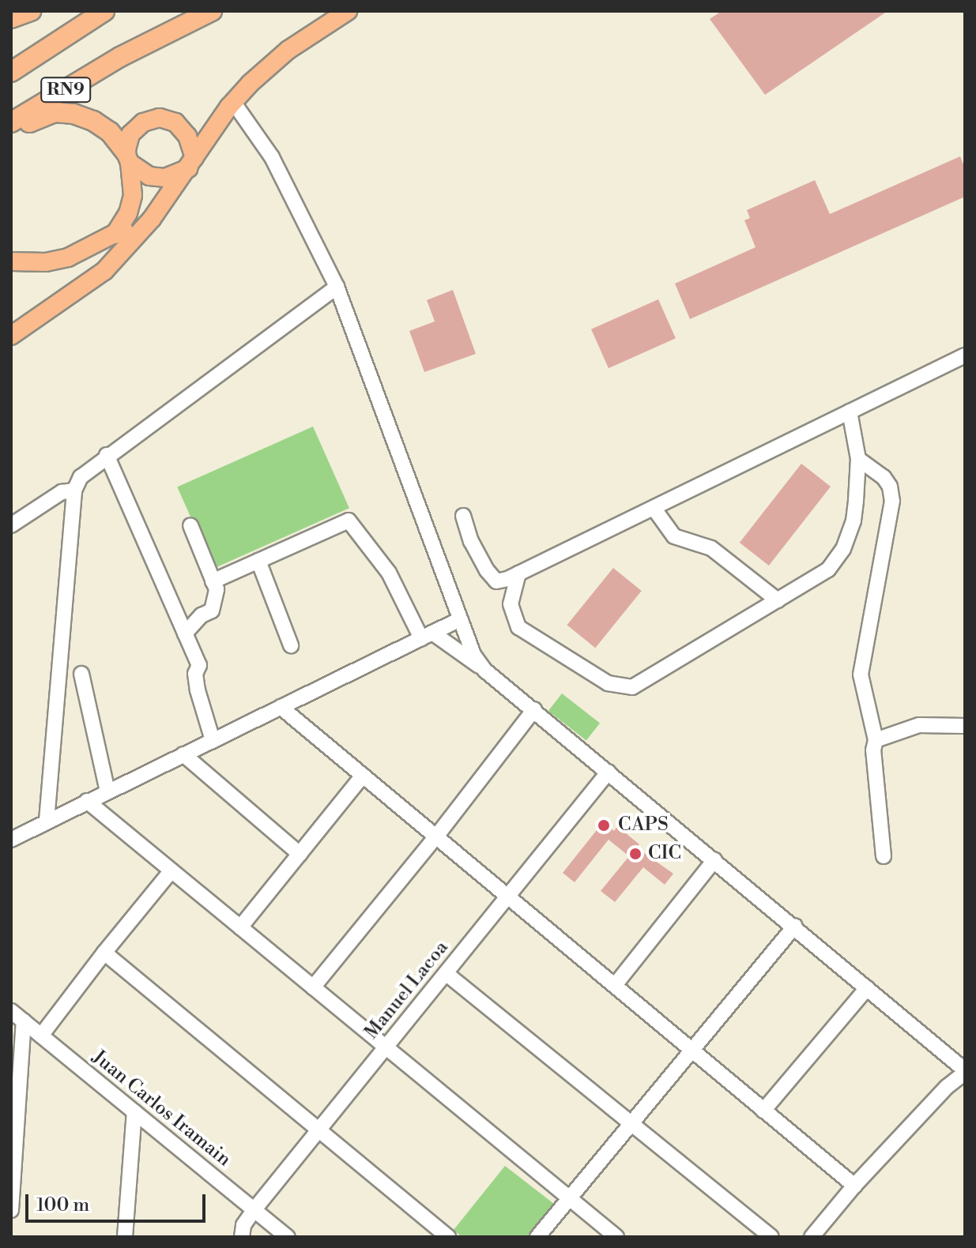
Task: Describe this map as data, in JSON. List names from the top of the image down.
{
  "streets": {
    "highway": ["RN9"],
    "street": ["Manuel Lacoa", "Juan Carlos Iramain"]
  },
  "crossings": [
    ["Manuel Lacoa", "Juan Carlos Iramain"]
  ],
  "places": ["CAPS", "CIC"],
  "scale_bar": "100 m"
}
